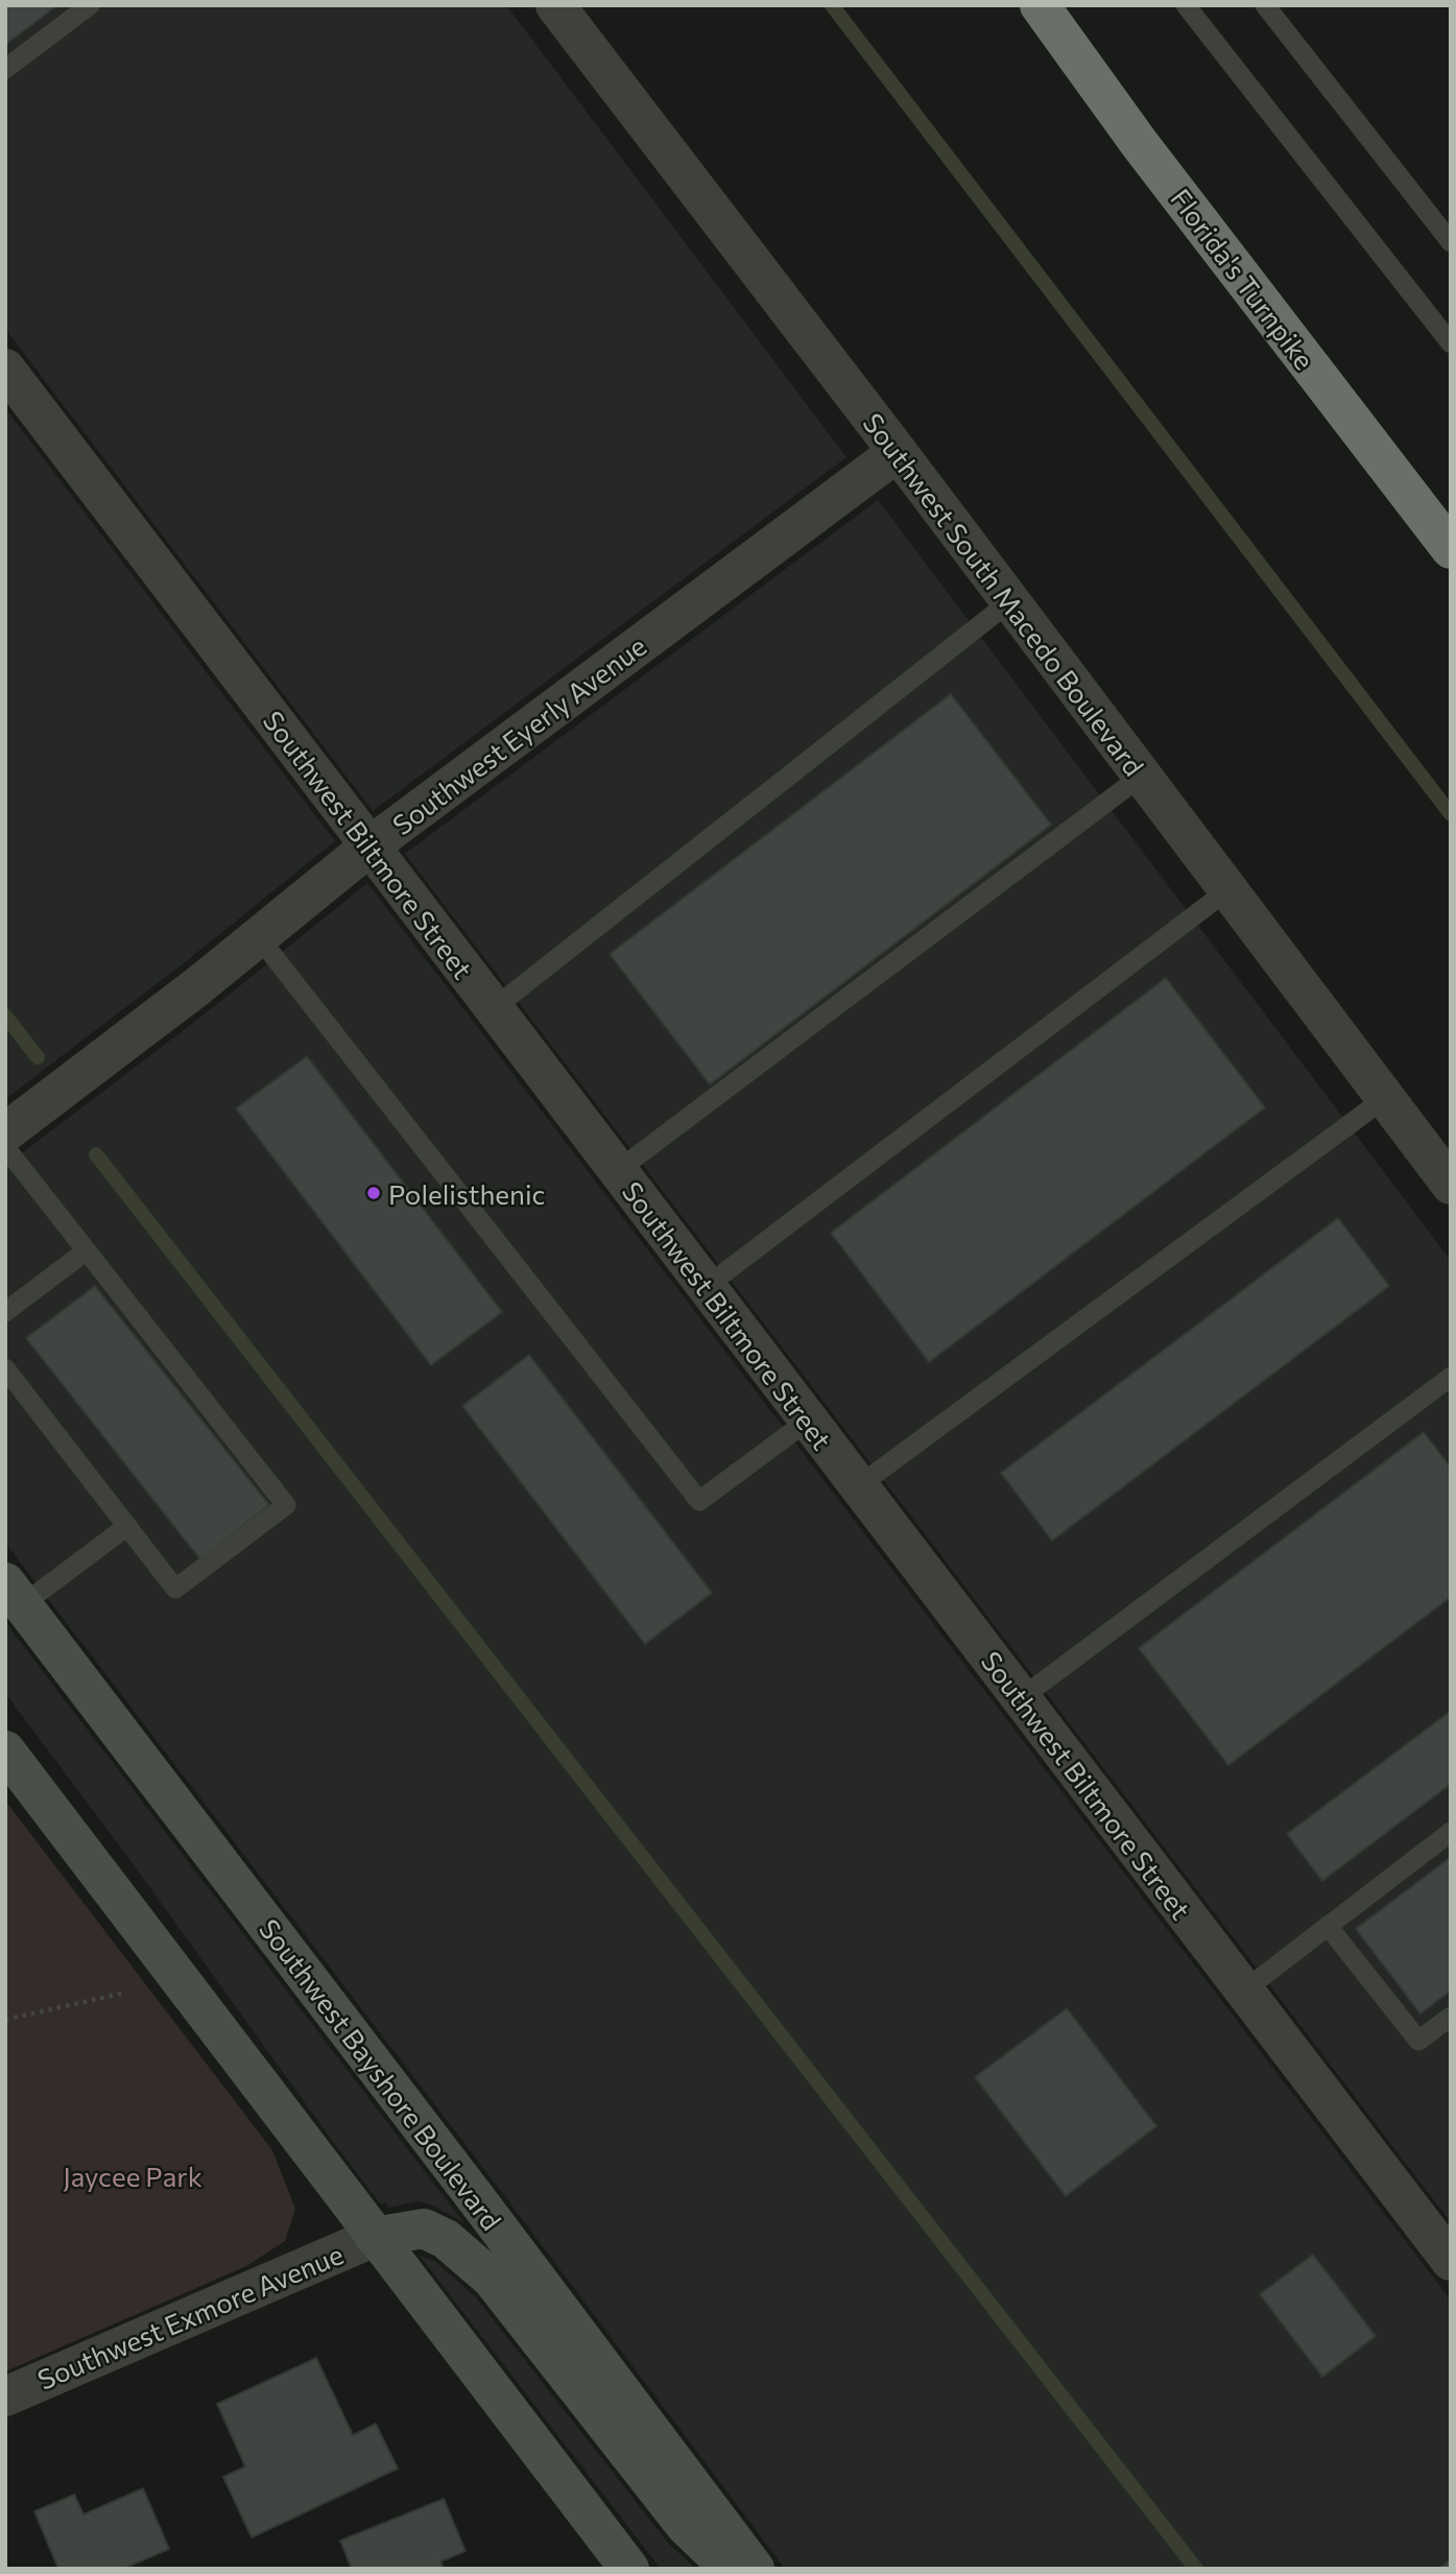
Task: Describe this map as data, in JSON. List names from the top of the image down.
{
  "streets": {
    "highway": ["Florida's Turnpike"],
    "main road": ["Southwest Bayshore Boulevard"],
    "street": [
      "Southwest South Macedo Boulevard",
      "Southwest Eyerly Avenue",
      "Southwest Biltmore Street",
      "Southwest Exmore Avenue"
    ]
  },
  "crossings": [
    ["Southwest South Macedo Boulevard", "Southwest Eyerly Avenue"],
    ["Southwest Eyerly Avenue", "Southwest Biltmore Street"]
  ],
  "parks": ["Jaycee Park"],
  "places": ["Polelisthenic"]
}
